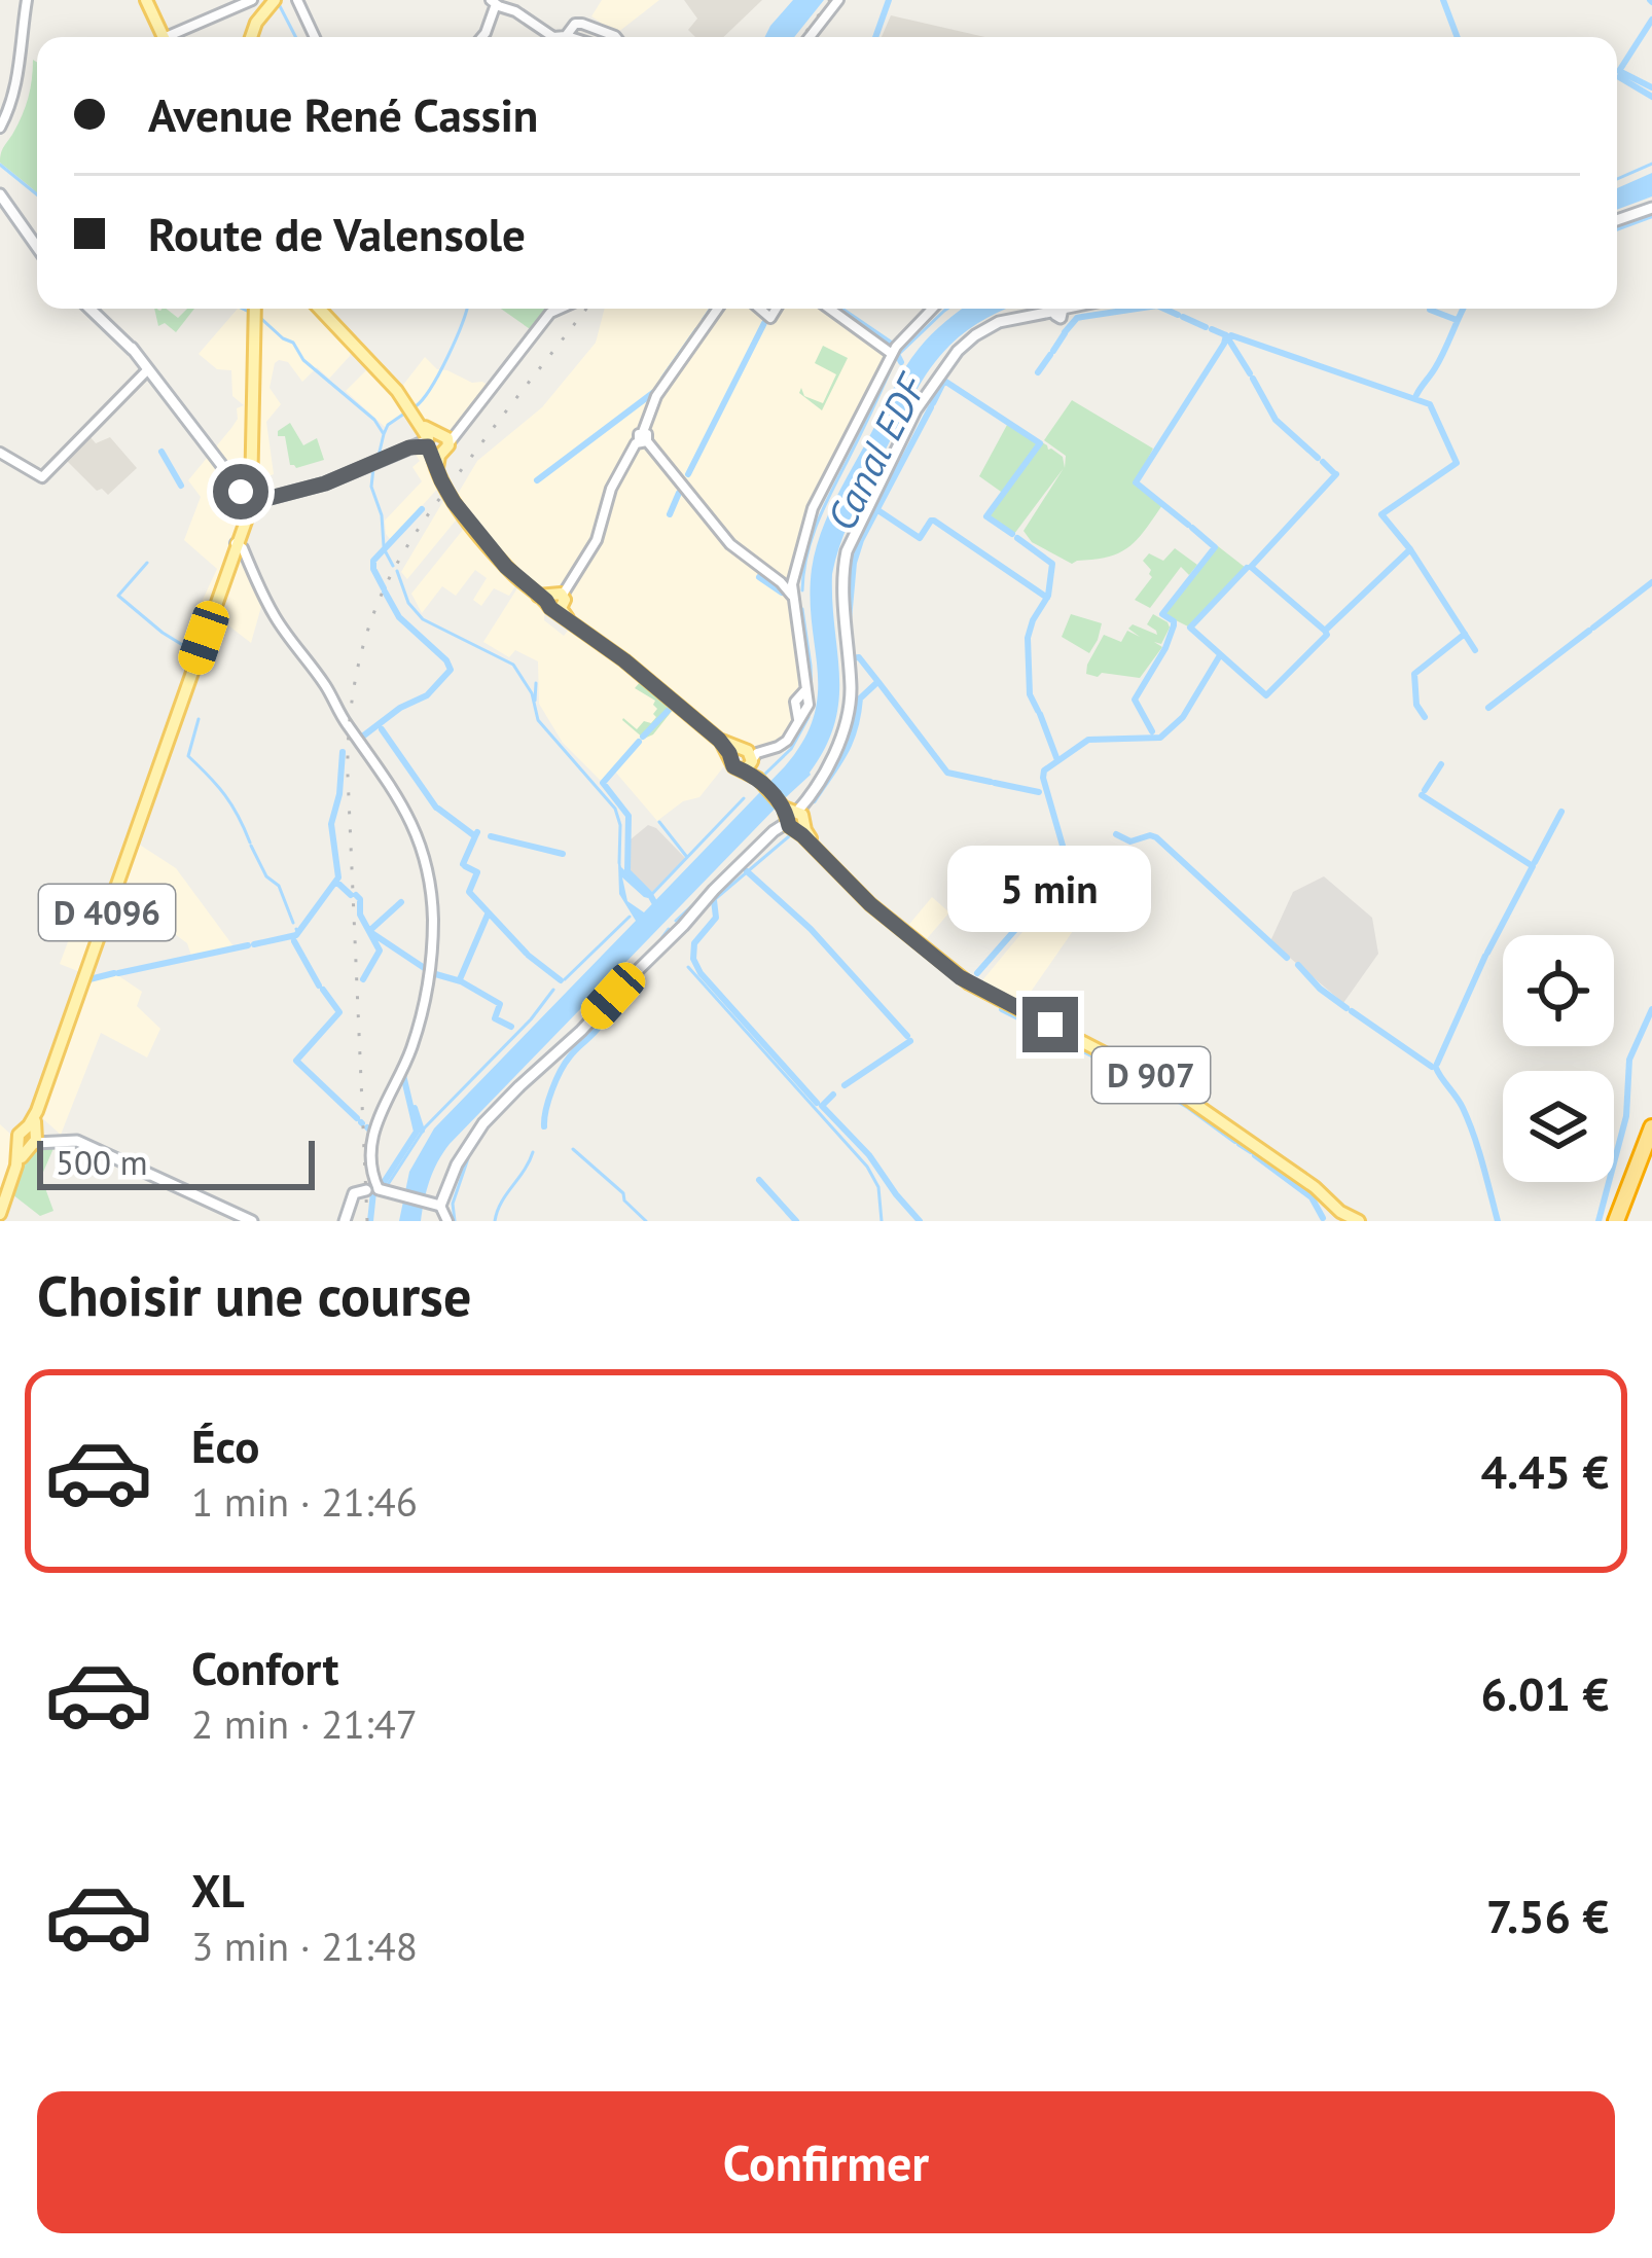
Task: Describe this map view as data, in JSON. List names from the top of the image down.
{
  "streets": {
    "main road": ["D 4096", "D 907"]
  },
  "water": ["Canal EDF"],
  "scale_bar": "500 m",
  "page": {
    "banner": ["Avenue René Cassin", "Route de Valensole"],
    "bubble": "5 min",
    "scale": "500 m",
    "heading": "Choisir une course",
    "list": [
      {
        "name": "Éco",
        "note": "1 min · 21:46",
        "value": "4.45 €"
      },
      {
        "name": "Confort",
        "note": "2 min · 21:47",
        "value": "6.01 €"
      },
      {
        "name": "XL",
        "note": "3 min · 21:48",
        "value": "7.56 €"
      }
    ],
    "buttons": "Confirmer"
  }
}
